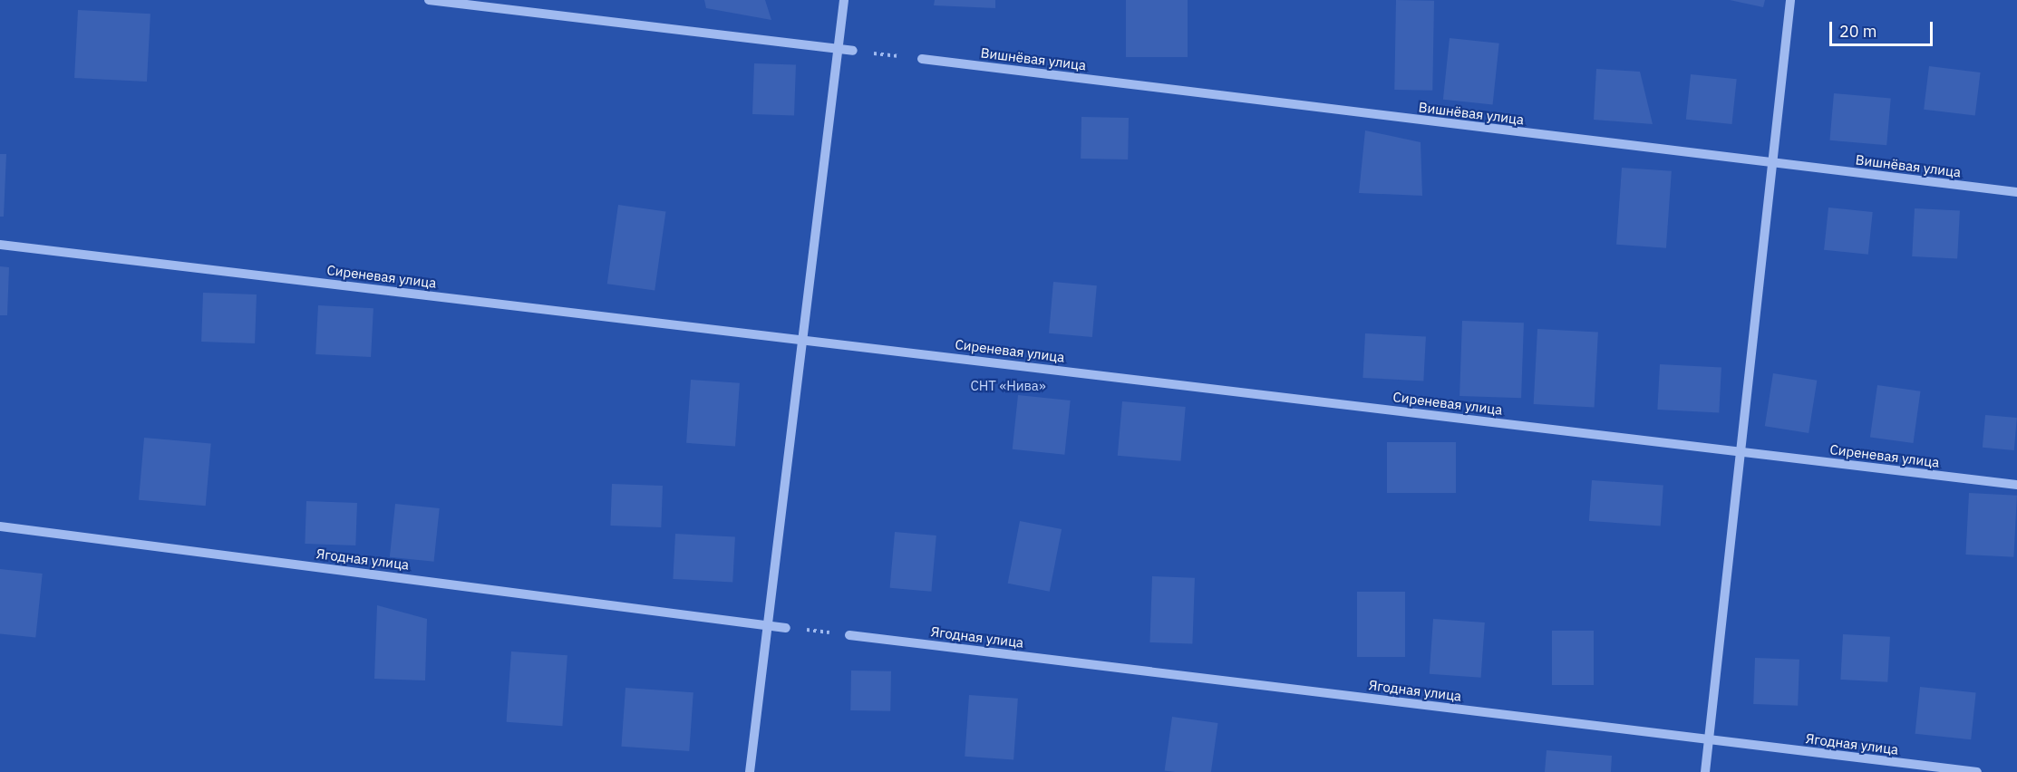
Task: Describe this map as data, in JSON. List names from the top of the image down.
{
  "streets": {
    "street": ["Вишнёвая улица", "Сиреневая улица", "Ягодная улица"]
  },
  "parks": ["СНТ «Нива»"],
  "scale_bar": "20 m"
}
